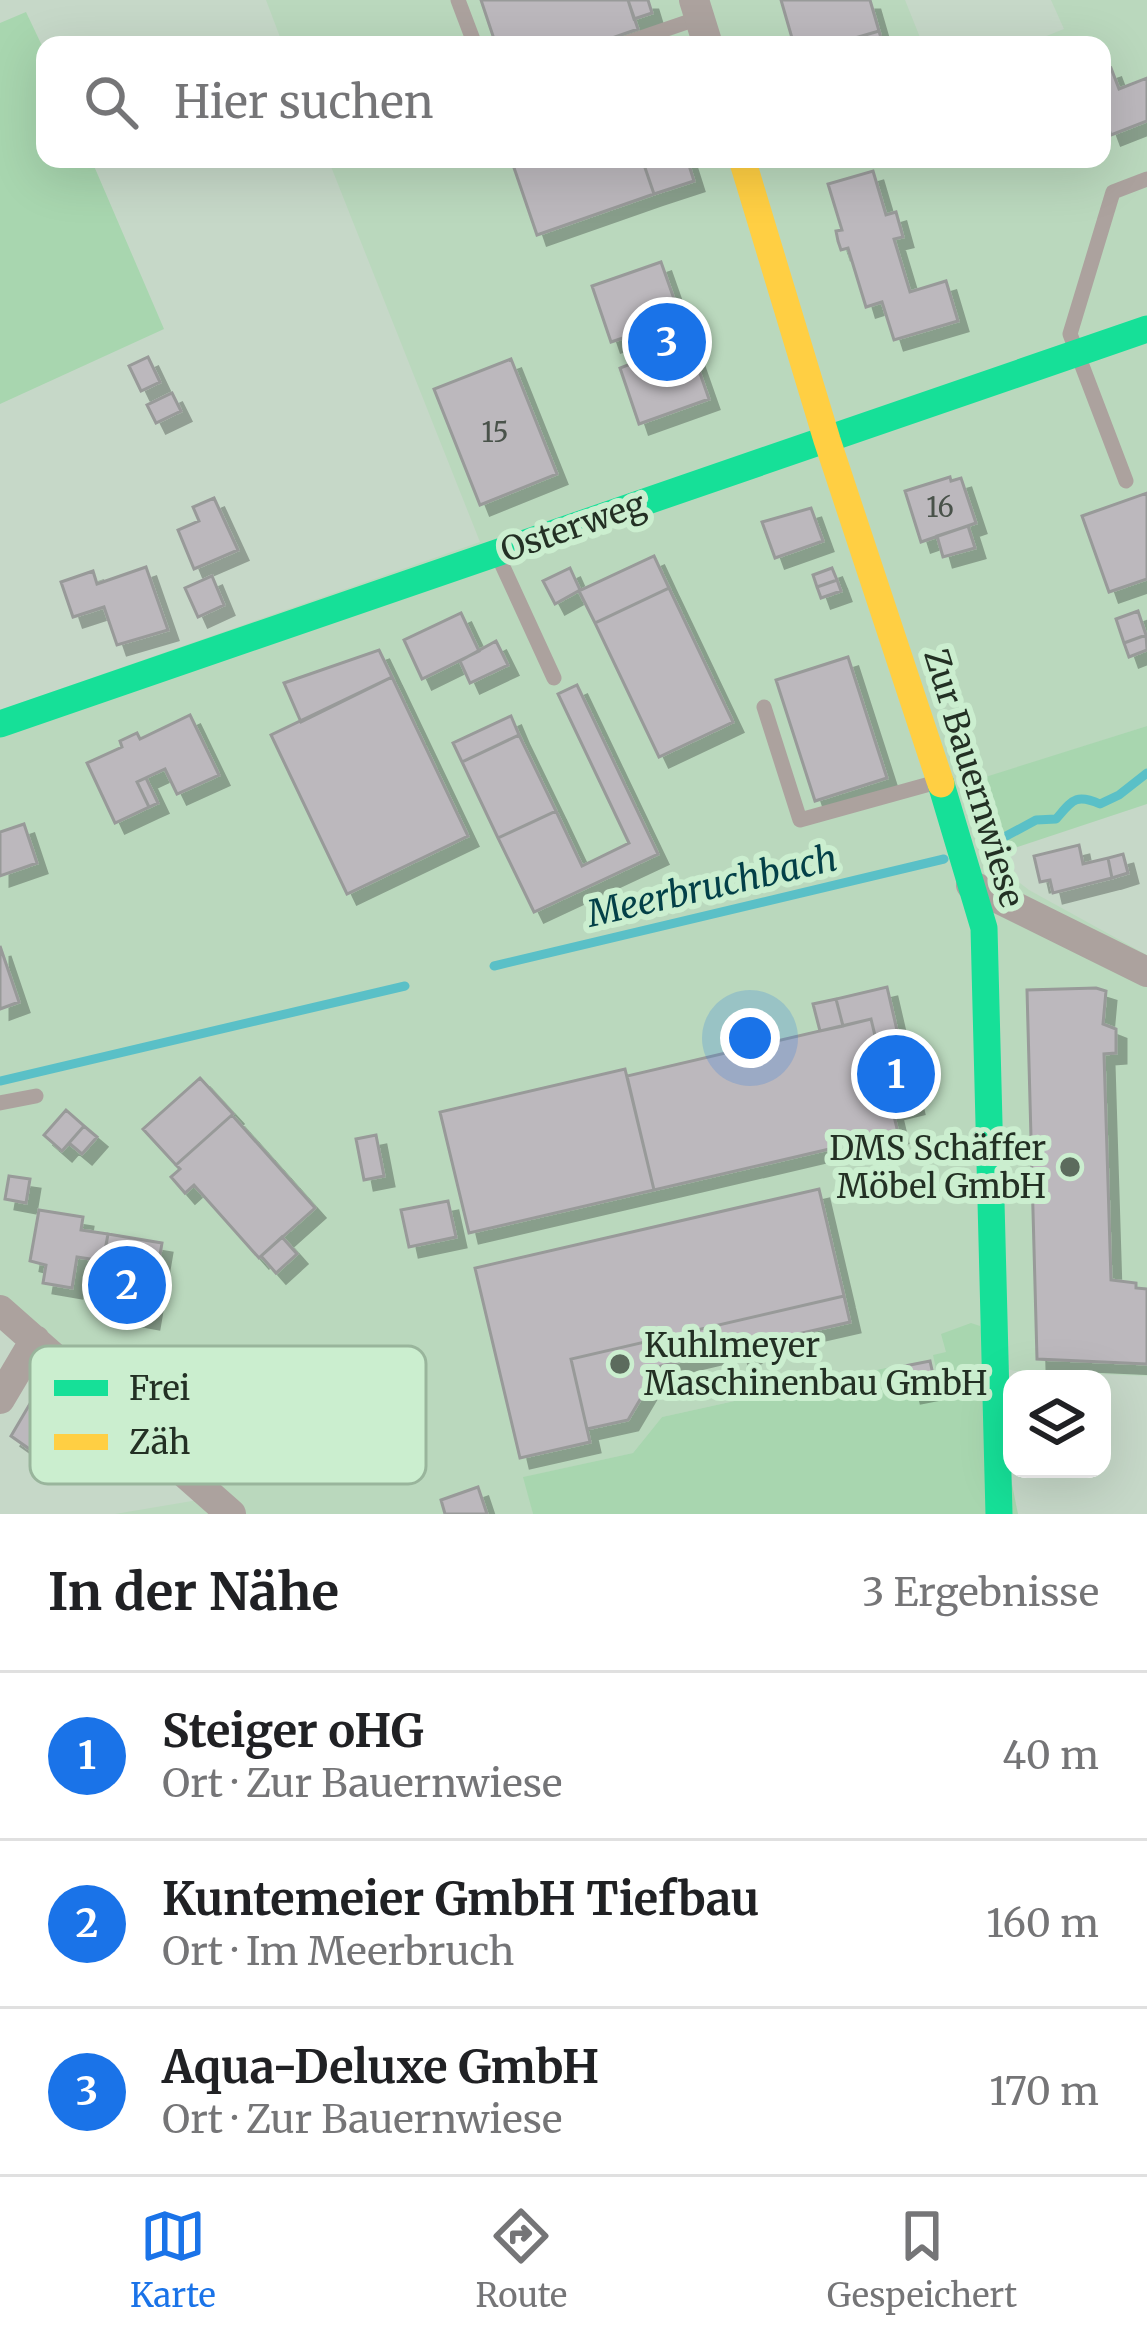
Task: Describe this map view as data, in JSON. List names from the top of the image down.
{
  "streets": {
    "street": ["Osterweg", "Zur Bauernwiese"]
  },
  "crossings": [
    ["Osterweg", "Zur Bauernwiese"]
  ],
  "water": ["Meerbruchbach"],
  "places": ["DMS Schäffer Möbel GmbH", "Kuhlmeyer Maschinenbau GmbH"],
  "house_numbers": ["15", "16"],
  "legend": ["Frei", "Zäh"],
  "page": {
    "search": "Hier suchen",
    "pins": ["3", "1", "2"],
    "heading": ["In der Nähe", "3 Ergebnisse"],
    "list": [
      {
        "mark": "1",
        "name": "Steiger oHG",
        "note": "Ort · Zur Bauernwiese",
        "value": "40 m"
      },
      {
        "mark": "2",
        "name": "Kuntemeier GmbH Tiefbau",
        "note": "Ort · Im Meerbruch",
        "value": "160 m"
      },
      {
        "mark": "3",
        "name": "Aqua-Deluxe GmbH",
        "note": "Ort · Zur Bauernwiese",
        "value": "170 m"
      }
    ],
    "nav": ["Karte", "Route", "Gespeichert"]
  }
}
